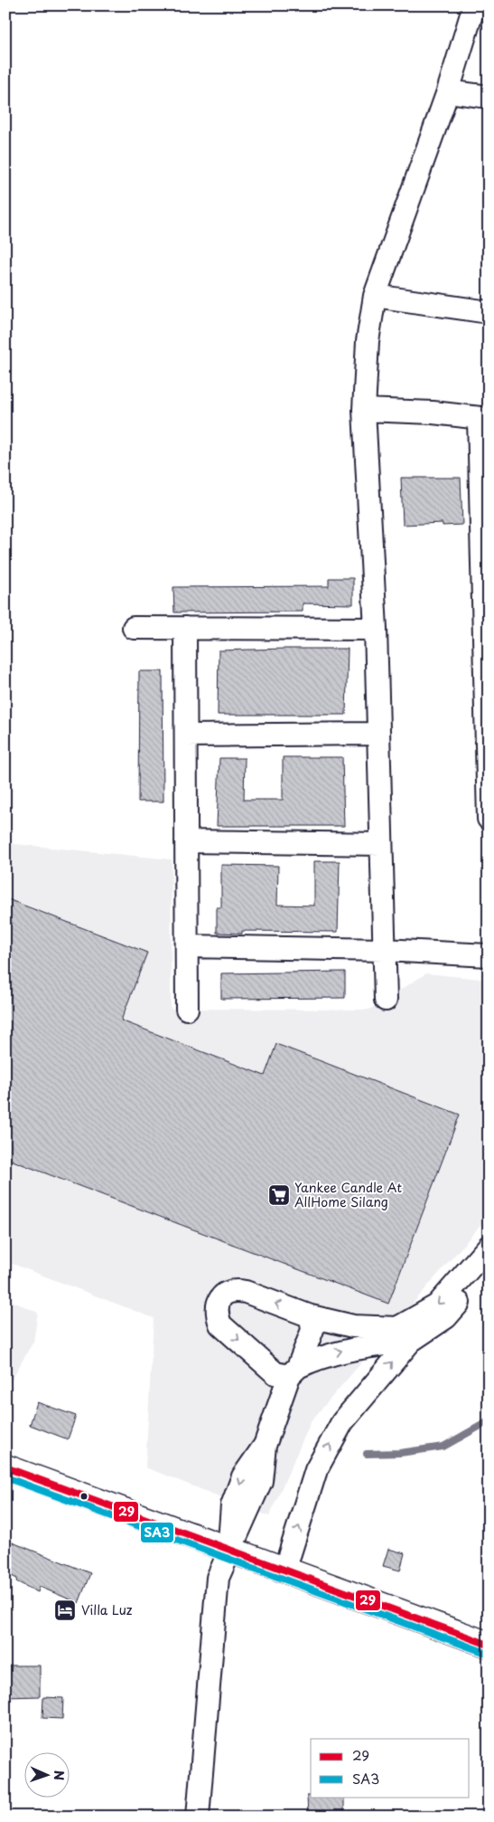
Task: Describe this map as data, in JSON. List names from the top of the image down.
{
  "places": {
    "supermarket": ["Yankee Candle At AllHome Silang"],
    "hotel": ["Villa Luz"]
  },
  "lines": ["transit line 29", "transit line SA3"],
  "legend": ["29", "SA3"],
  "north": "right"
}
